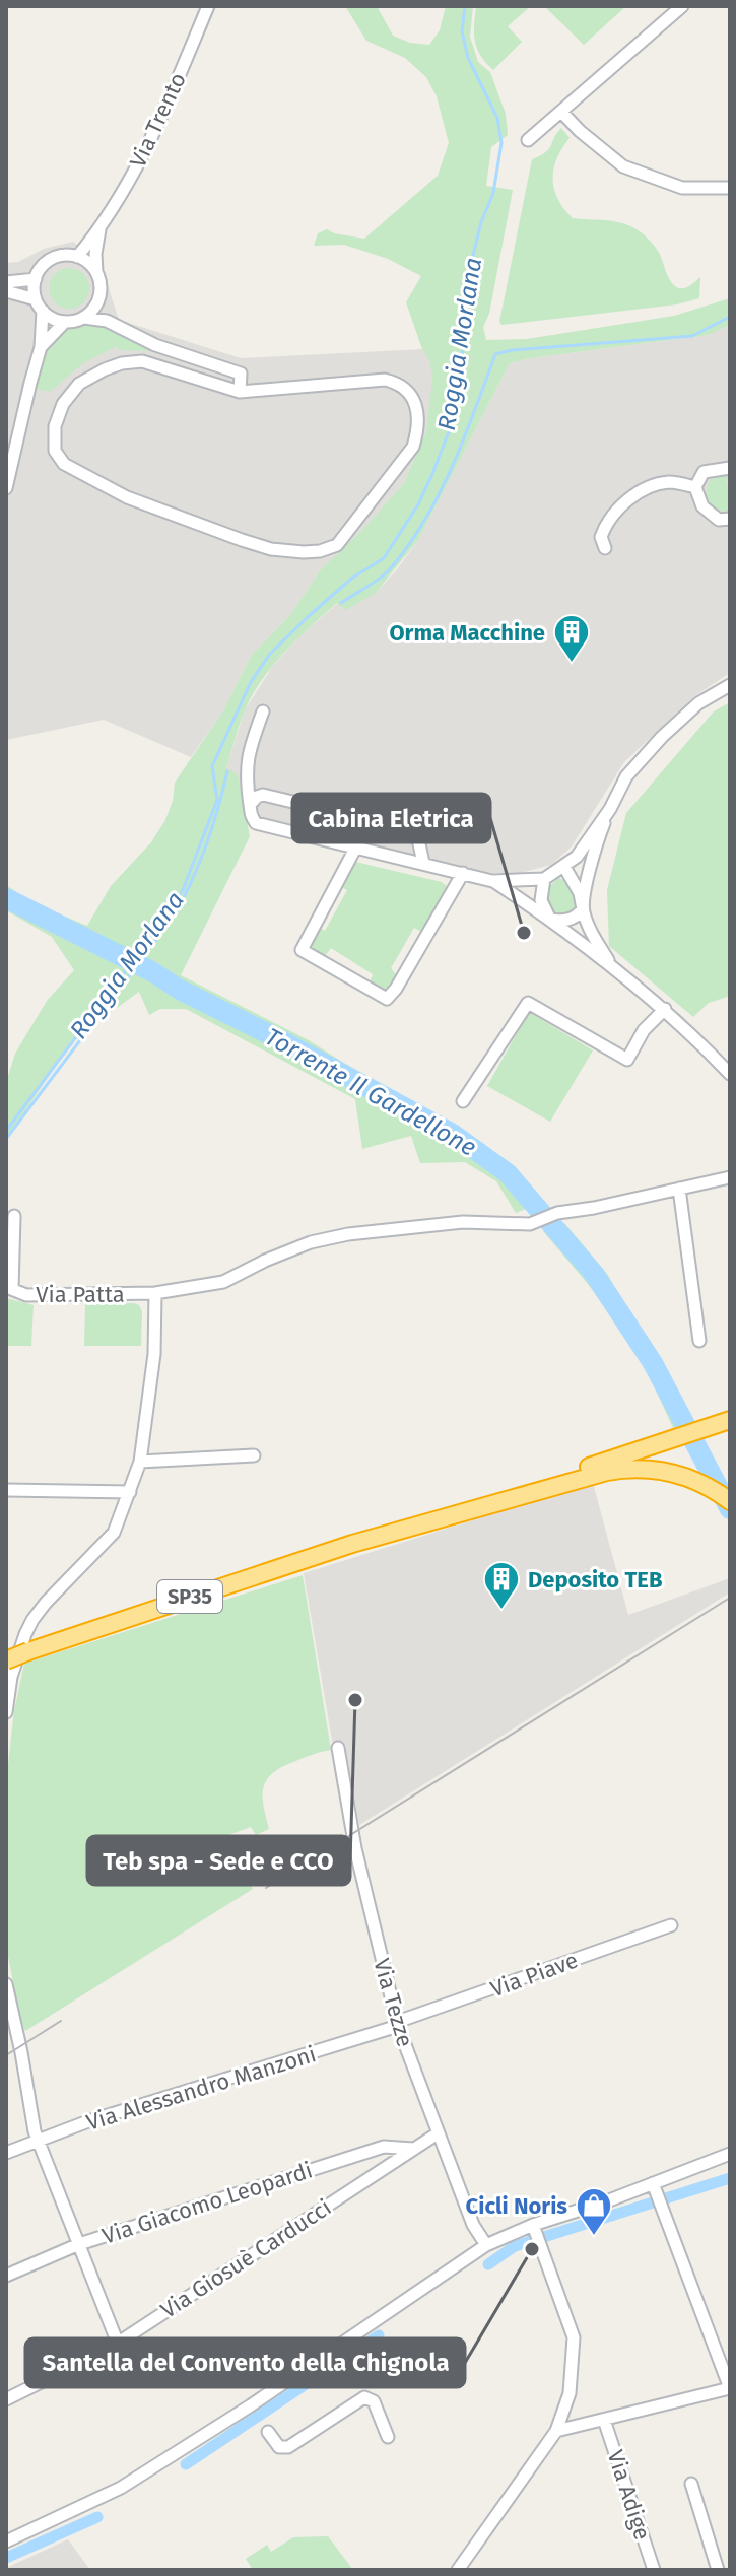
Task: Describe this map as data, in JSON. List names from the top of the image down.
{
  "streets": {
    "highway": ["SP35"],
    "street": [
      "Via Trento",
      "Via Patta",
      "Via Piave",
      "Via Tezze",
      "Via Alessandro Manzoni",
      "Via Giacomo Leopardi",
      "Via Giosuè Carducci",
      "Via Adige"
    ]
  },
  "crossings": [
    ["Via Piave", "Via Tezze"],
    ["Via Piave", "Via Alessandro Manzoni"],
    ["Via Tezze", "Via Alessandro Manzoni"],
    ["Via Tezze", "Via Giosuè Carducci"],
    ["Via Giacomo Leopardi", "Via Giosuè Carducci"]
  ],
  "water": ["Roggia Morlana", "Torrente Il Gardellone"],
  "places": {
    "building": ["Orma Macchine", "Deposito TEB"],
    "other": ["Cabina Eletrica", "Teb spa - Sede e CCO", "Santella del Convento della Chignola"],
    "shop": ["Cicli Noris"]
  }
}
